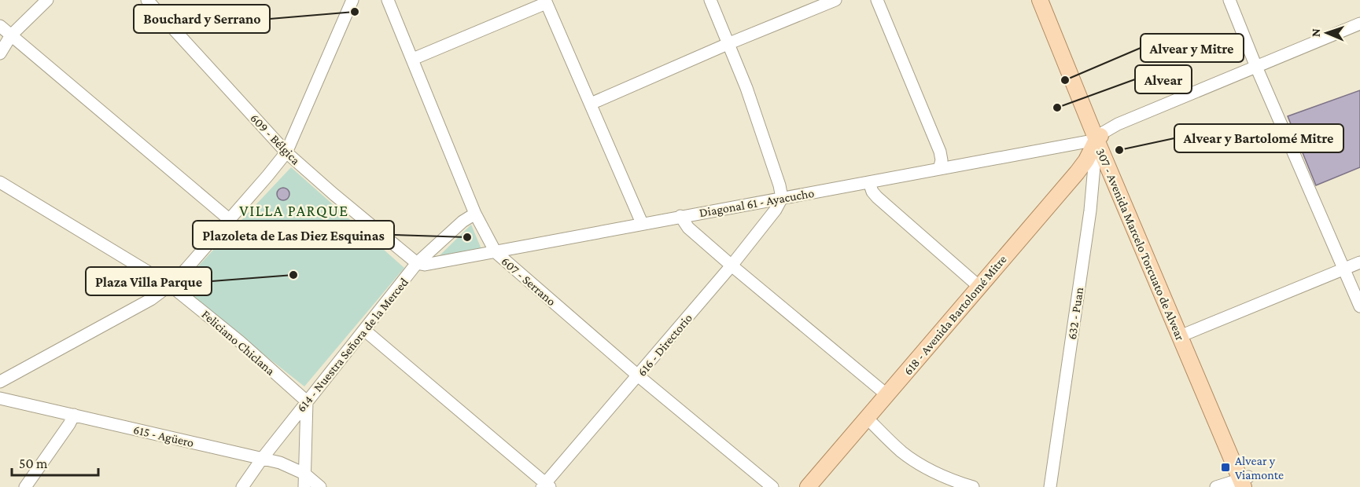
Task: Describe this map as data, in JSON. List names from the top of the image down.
{
  "streets": {
    "main road": ["307 - Avenida Marcelo Torcuato de Alvear", "618 - Avenida Bartolomé Mitre"],
    "street": [
      "609 - Bélgica",
      "Diagonal 61 - Ayacucho",
      "607 - Serrano",
      "632 - Puan",
      "Feliciano Chiclana",
      "614 - Nuestra Señora de la Merced",
      "616 - Directorio",
      "615 - Agüero"
    ]
  },
  "crossings": [
    ["609 - Bélgica", "Diagonal 61 - Ayacucho"],
    ["609 - Bélgica", "614 - Nuestra Señora de la Merced"],
    ["Diagonal 61 - Ayacucho", "307 - Avenida Marcelo Torcuato de Alvear"],
    ["Diagonal 61 - Ayacucho", "607 - Serrano"],
    ["Diagonal 61 - Ayacucho", "632 - Puan"],
    ["Diagonal 61 - Ayacucho", "618 - Avenida Bartolomé Mitre"],
    ["Diagonal 61 - Ayacucho", "614 - Nuestra Señora de la Merced"],
    ["Diagonal 61 - Ayacucho", "616 - Directorio"],
    ["307 - Avenida Marcelo Torcuato de Alvear", "632 - Puan"],
    ["307 - Avenida Marcelo Torcuato de Alvear", "618 - Avenida Bartolomé Mitre"],
    ["607 - Serrano", "614 - Nuestra Señora de la Merced"],
    ["607 - Serrano", "616 - Directorio"],
    ["632 - Puan", "618 - Avenida Bartolomé Mitre"],
    ["Feliciano Chiclana", "614 - Nuestra Señora de la Merced"],
    ["614 - Nuestra Señora de la Merced", "615 - Agüero"]
  ],
  "districts": ["VILLA PARQUE"],
  "places": {
    "other": [
      "Bouchard y Serrano",
      "Alvear y Mitre",
      "Alvear",
      "Alvear y Bartolomé Mitre",
      "Plazoleta de Las Diez Esquinas",
      "Plaza Villa Parque"
    ],
    "transit": ["Alvear y Viamonte"]
  },
  "scale_bar": "50 m",
  "north": "left"
}
